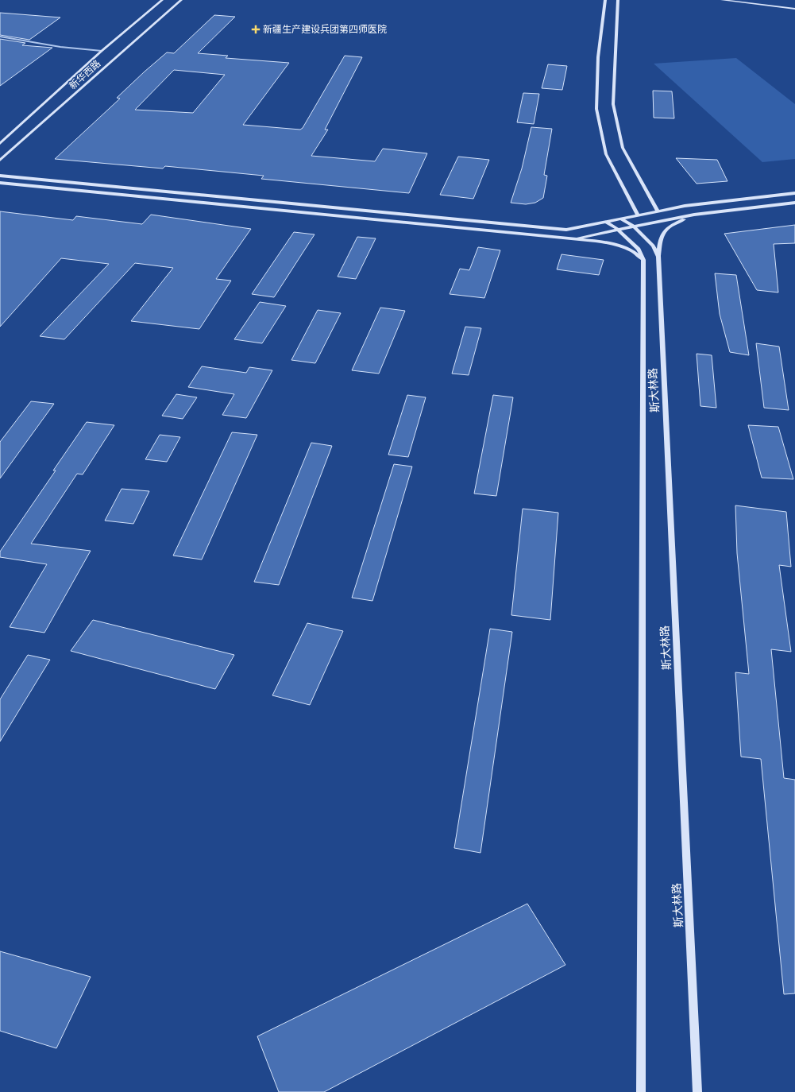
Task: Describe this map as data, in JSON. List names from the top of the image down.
{
  "streets": {
    "main road": ["新华西路", "斯大林路"]
  },
  "places": {
    "health": ["新疆生产建设兵团第四师医院"]
  }
}
